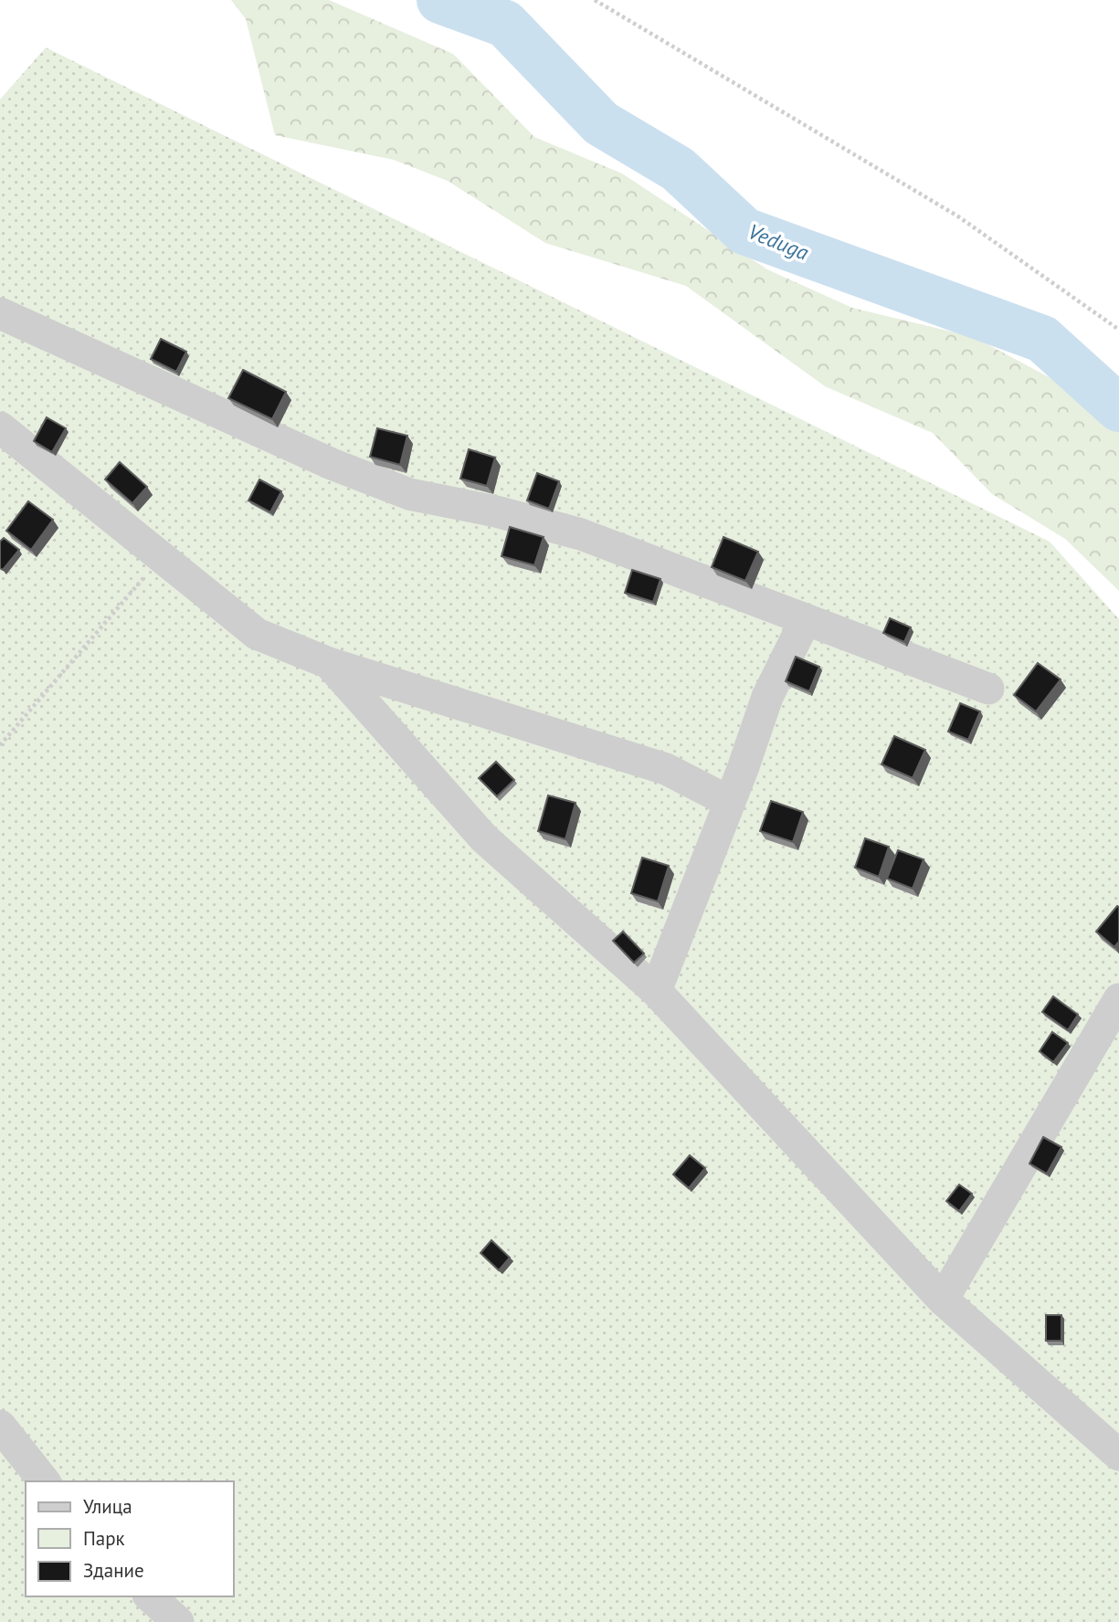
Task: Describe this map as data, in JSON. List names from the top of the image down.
{
  "water": ["Veduga"],
  "legend": ["Улица", "Парк", "Здание"]
}
